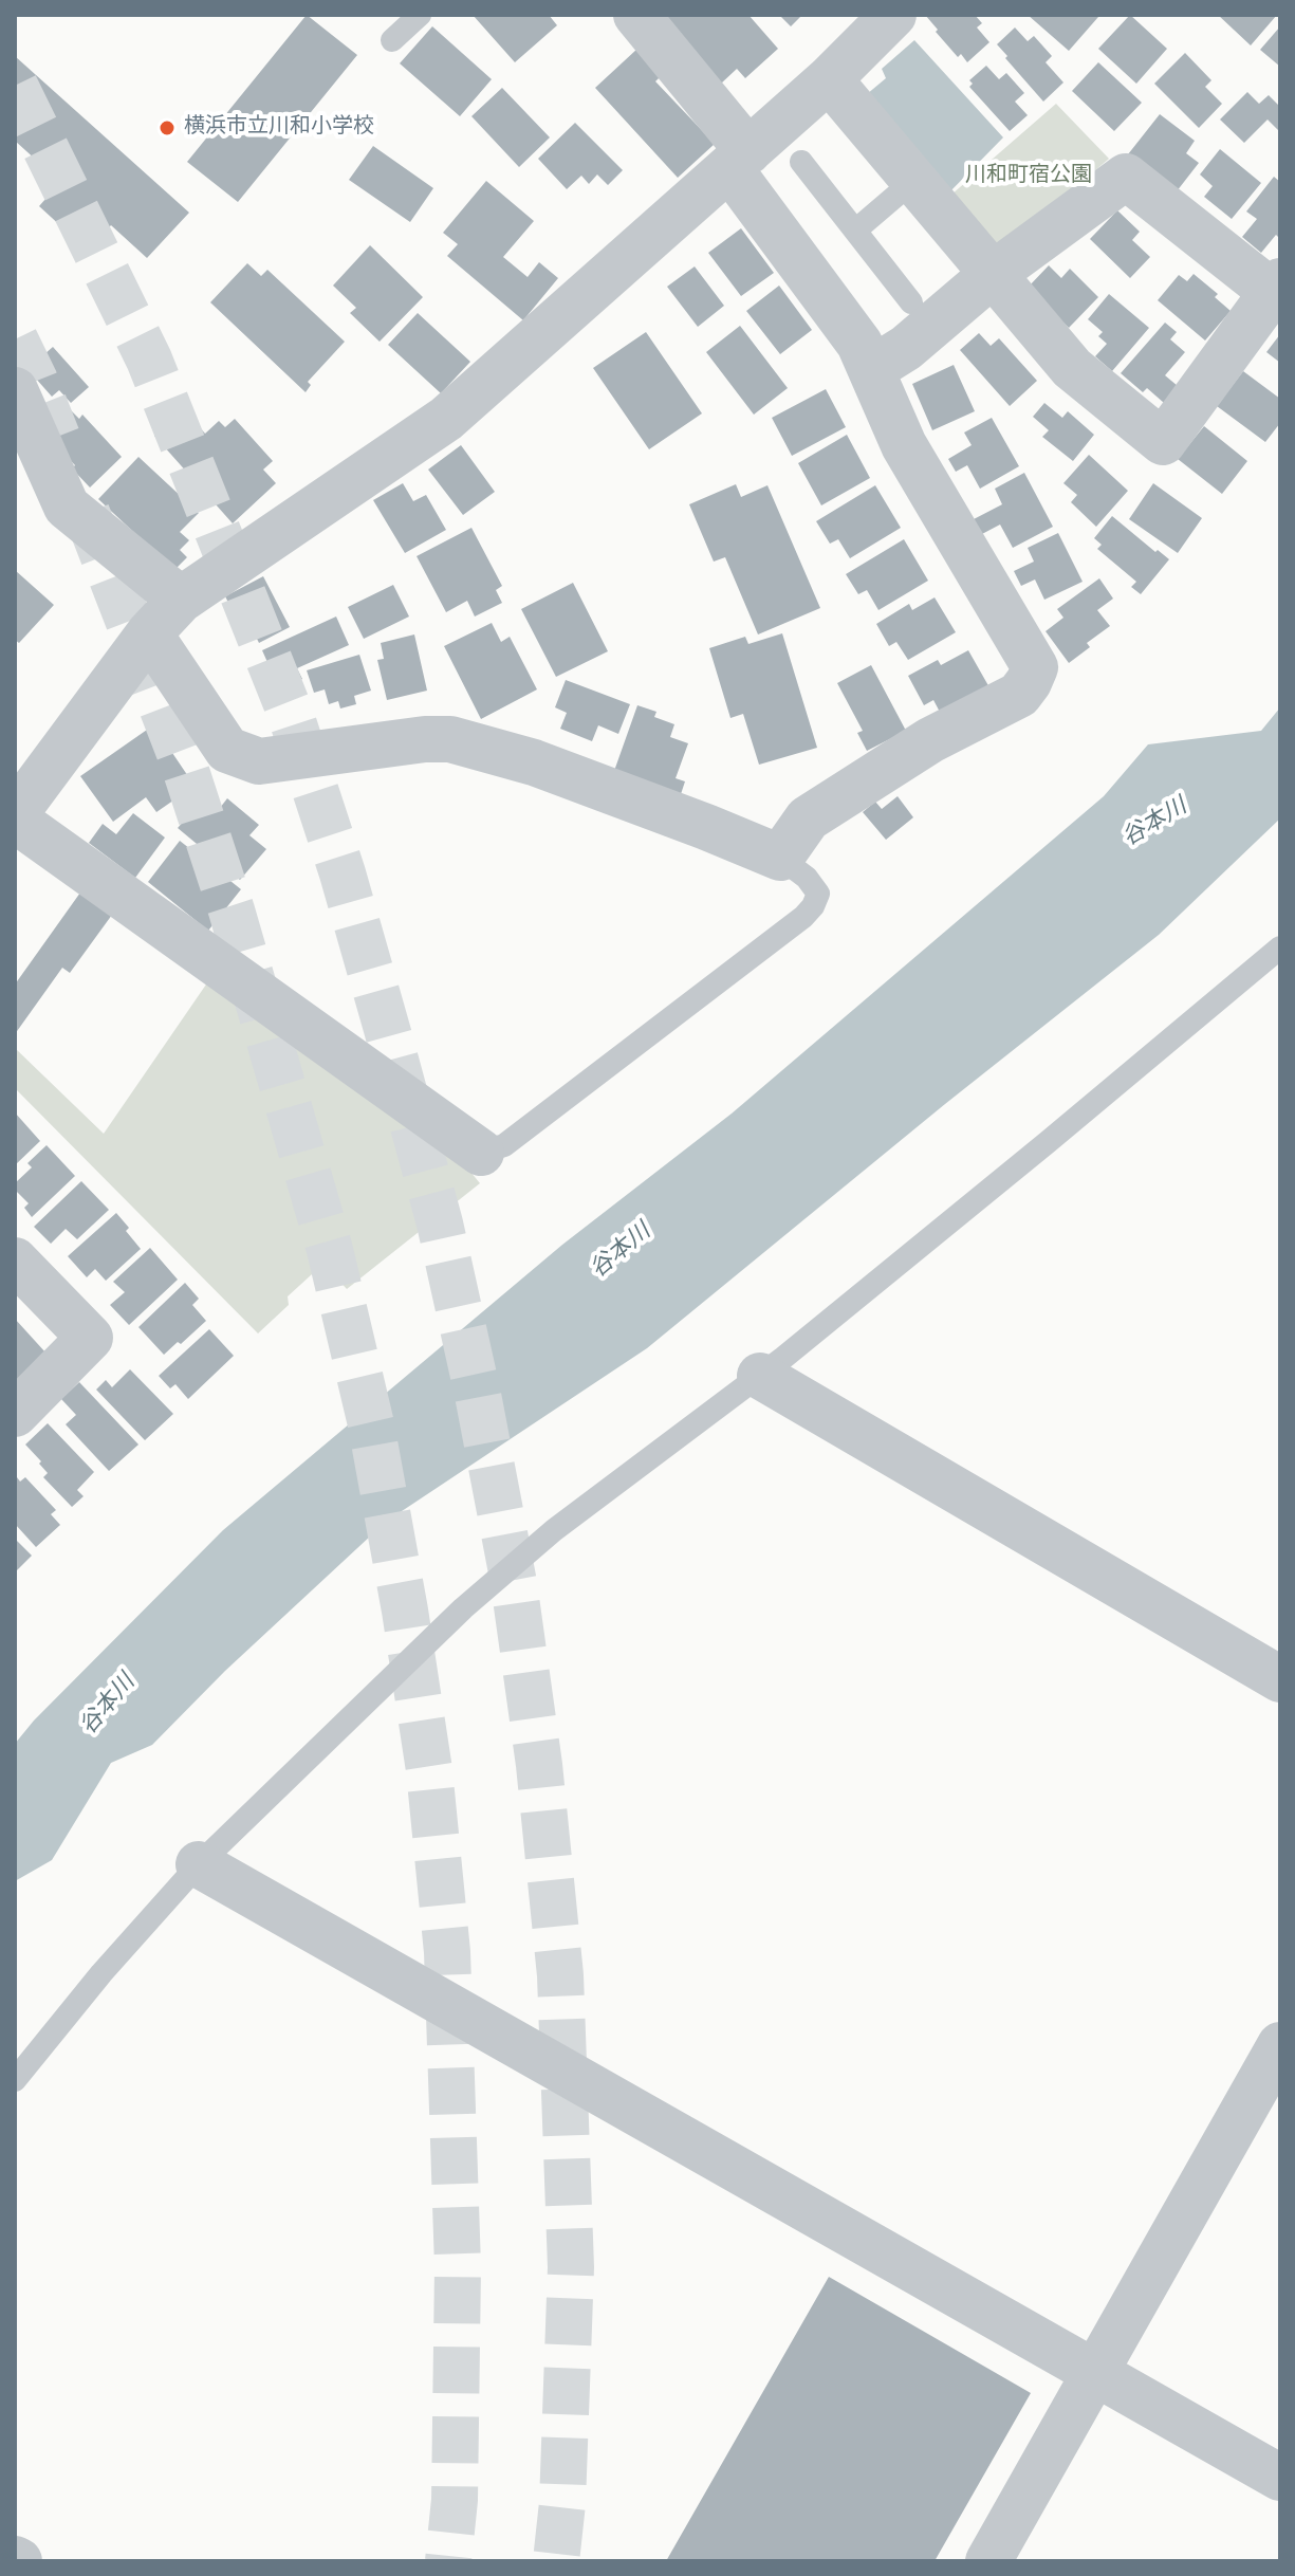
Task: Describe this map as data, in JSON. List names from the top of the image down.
{
  "water": ["谷本川"],
  "parks": ["川和町宿公園"],
  "places": ["横浜市立川和小学校"]
}
